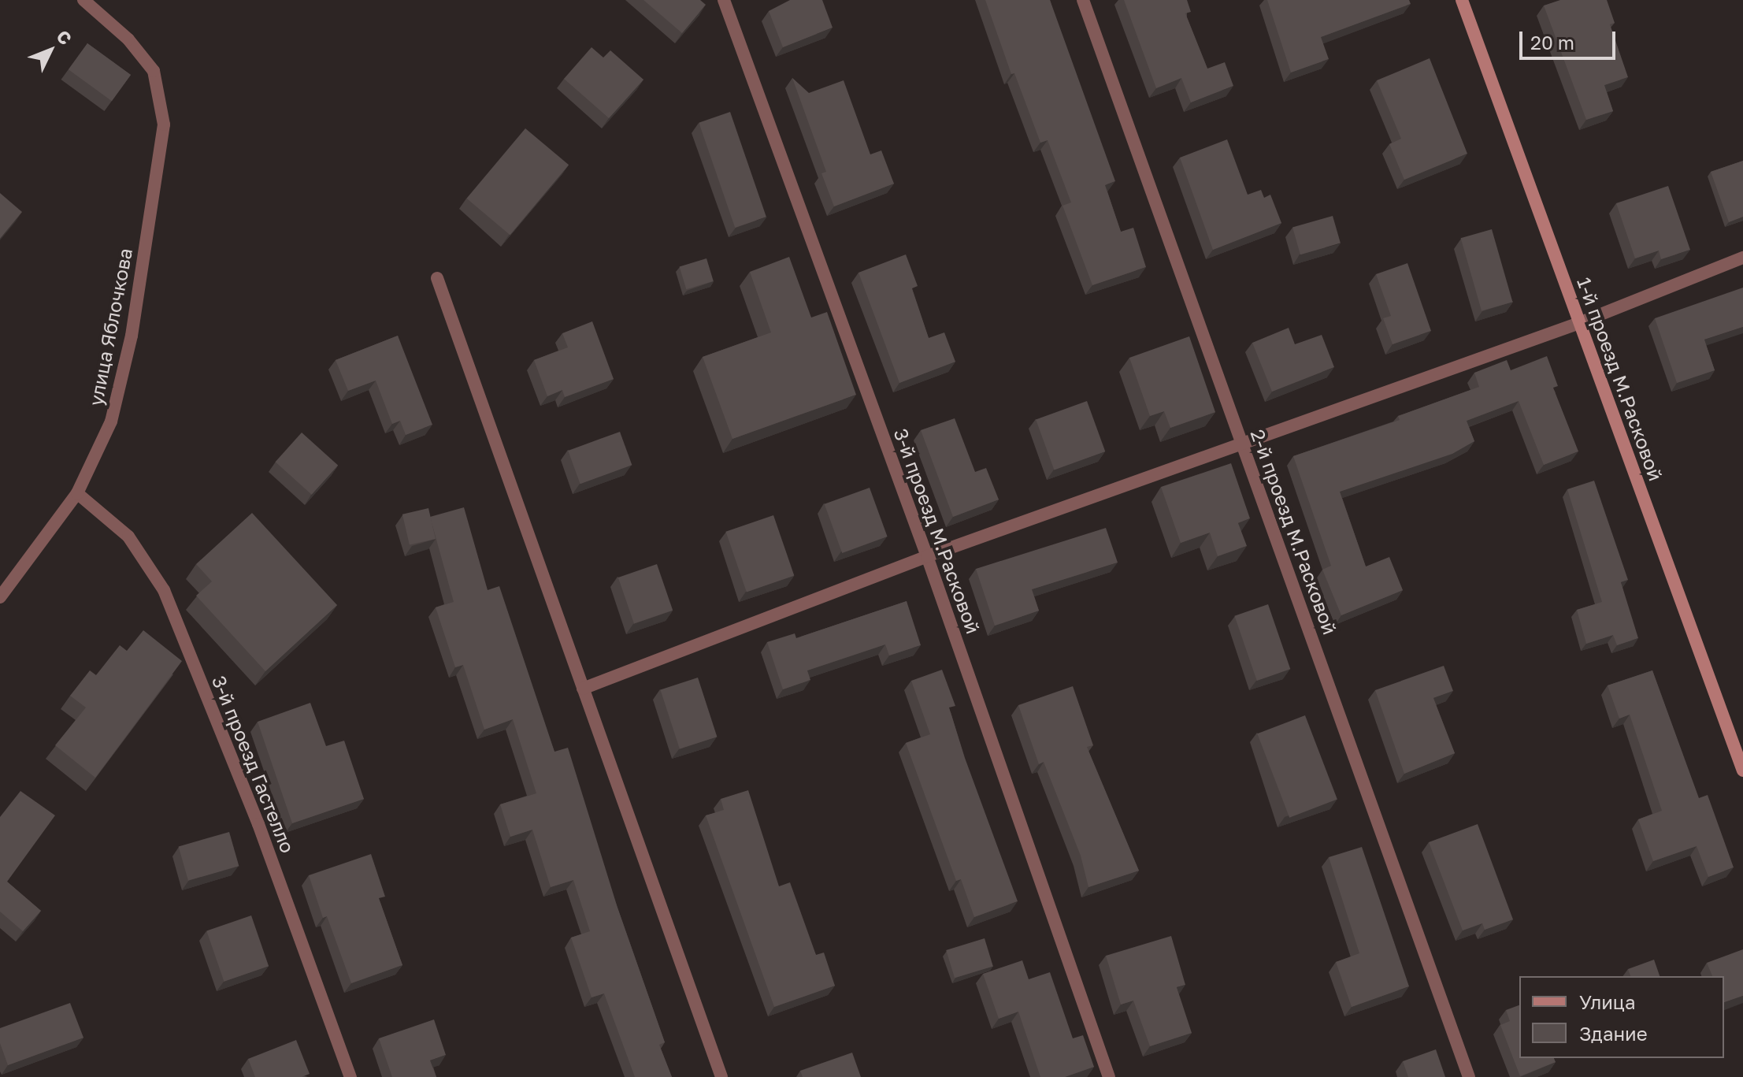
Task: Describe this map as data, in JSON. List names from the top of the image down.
{
  "streets": {
    "street": [
      "улица Яблочкова",
      "1-й проезд М.Расковой",
      "3-й проезд М.Расковой",
      "2-й проезд М.Расковой",
      "3-й проезд Гастелло"
    ]
  },
  "crossings": [
    ["улица Яблочкова", "3-й проезд Гастелло"]
  ],
  "legend": ["Улица", "Здание"],
  "scale_bar": "20 m",
  "north": "top right"
}
